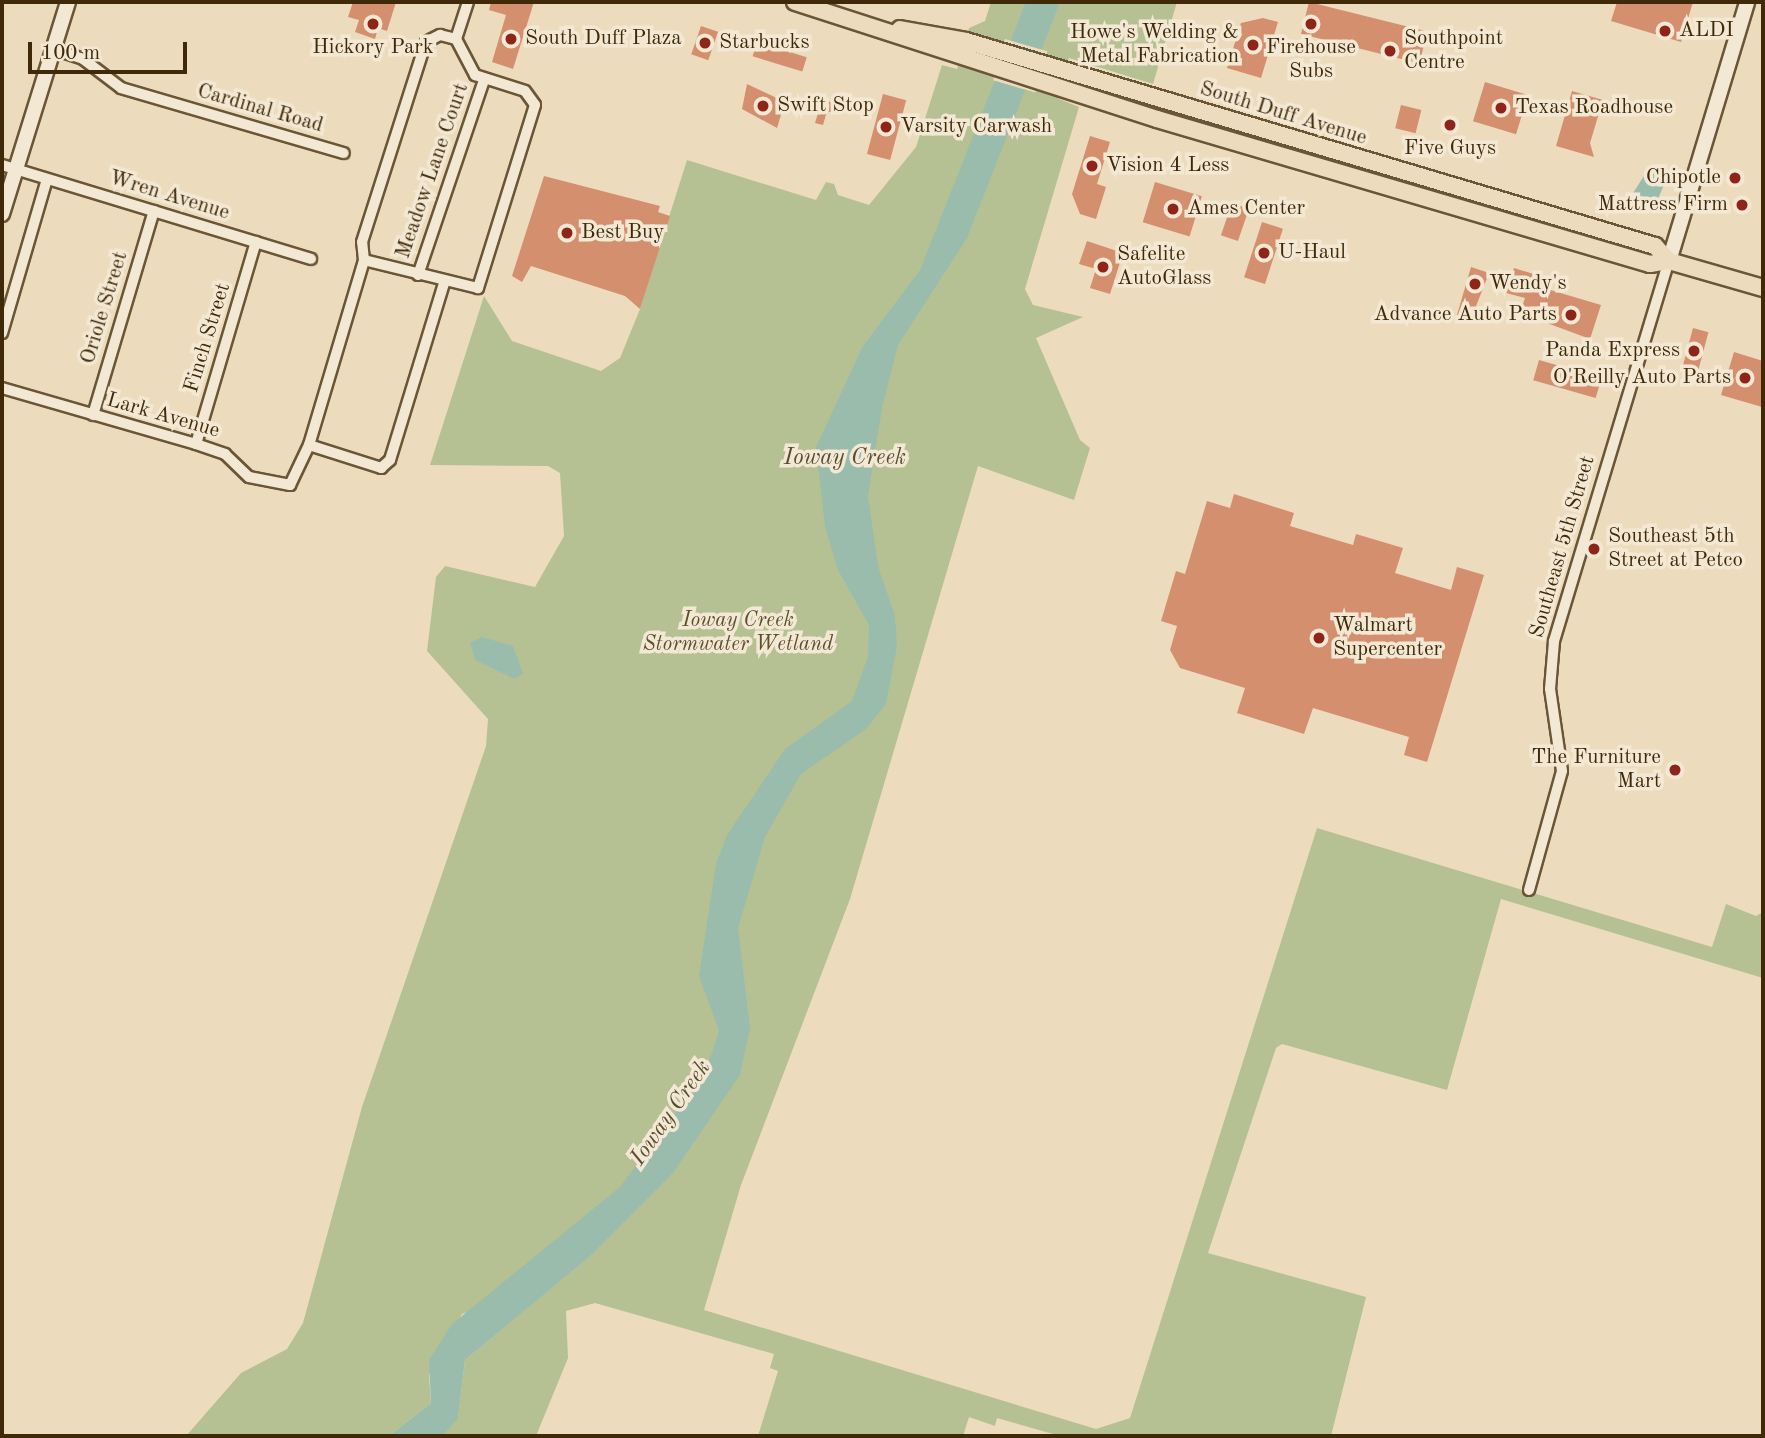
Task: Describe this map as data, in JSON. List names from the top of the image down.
{
  "streets": {
    "main road": ["South Duff Avenue"],
    "street": [
      "Cardinal Road",
      "Meadow Lane Court",
      "Wren Avenue",
      "Oriole Street",
      "Finch Street",
      "Lark Avenue",
      "Southeast 5th Street"
    ]
  },
  "crossings": [
    ["South Duff Avenue", "Southeast 5th Street"],
    ["Meadow Lane Court", "Lark Avenue"],
    ["Wren Avenue", "Oriole Street"],
    ["Wren Avenue", "Finch Street"],
    ["Oriole Street", "Lark Avenue"],
    ["Finch Street", "Lark Avenue"]
  ],
  "water": ["Ioway Creek"],
  "parks": ["Ioway Creek Stormwater Wetland"],
  "places": [
    "Hickory Park",
    "Firehouse Subs",
    "ALDI",
    "South Duff Plaza",
    "Starbucks",
    "Howe's Welding & Metal Fabrication",
    "Southpoint Centre",
    "Swift Stop",
    "Texas Roadhouse",
    "Five Guys",
    "Varsity Carwash",
    "Vision 4 Less",
    "Chipotle",
    "Mattress Firm",
    "Ames Center",
    "Best Buy",
    "U-Haul",
    "Safelite AutoGlass",
    "Wendy's",
    "Advance Auto Parts",
    "Panda Express",
    "O'Reilly Auto Parts",
    "Southeast 5th Street at Petco",
    "Walmart Supercenter",
    "The Furniture Mart"
  ],
  "scale_bar": "100 m"
}
